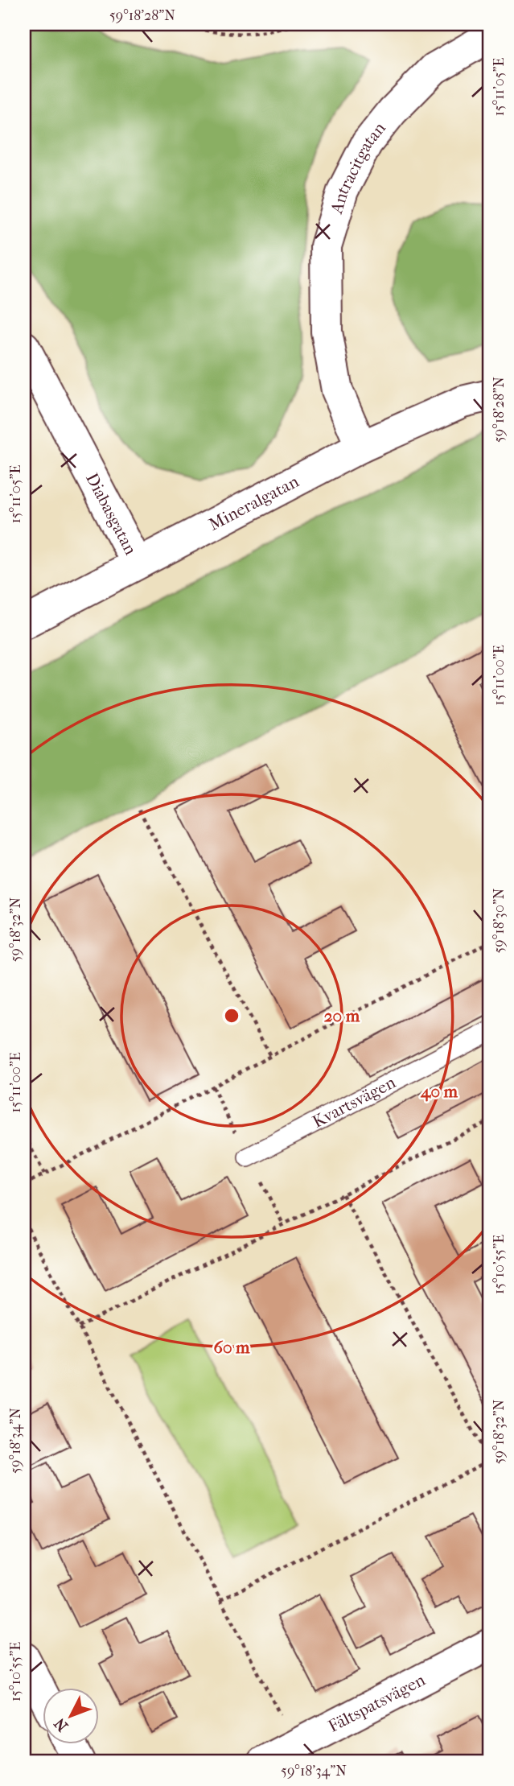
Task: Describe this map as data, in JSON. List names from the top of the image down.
{
  "streets": {
    "street": [
      "Antracitgatan",
      "Mineralgatan",
      "Diabasgatan",
      "Fältspatsvägen"
    ],
    "lane": ["Kvartsvägen"]
  },
  "crossings": [
    ["Antracitgatan", "Mineralgatan"],
    ["Mineralgatan", "Diabasgatan"]
  ],
  "north": "bottom left",
  "coordinates": [
    "59°18'28\"N",
    "15°11'05\"E",
    "15°11'00\"E",
    "59°18'30\"N",
    "59°18'32\"N",
    "15°10'55\"E",
    "59°18'34\"N"
  ],
  "rings": ["20 m", "40 m", "60 m"]
}
